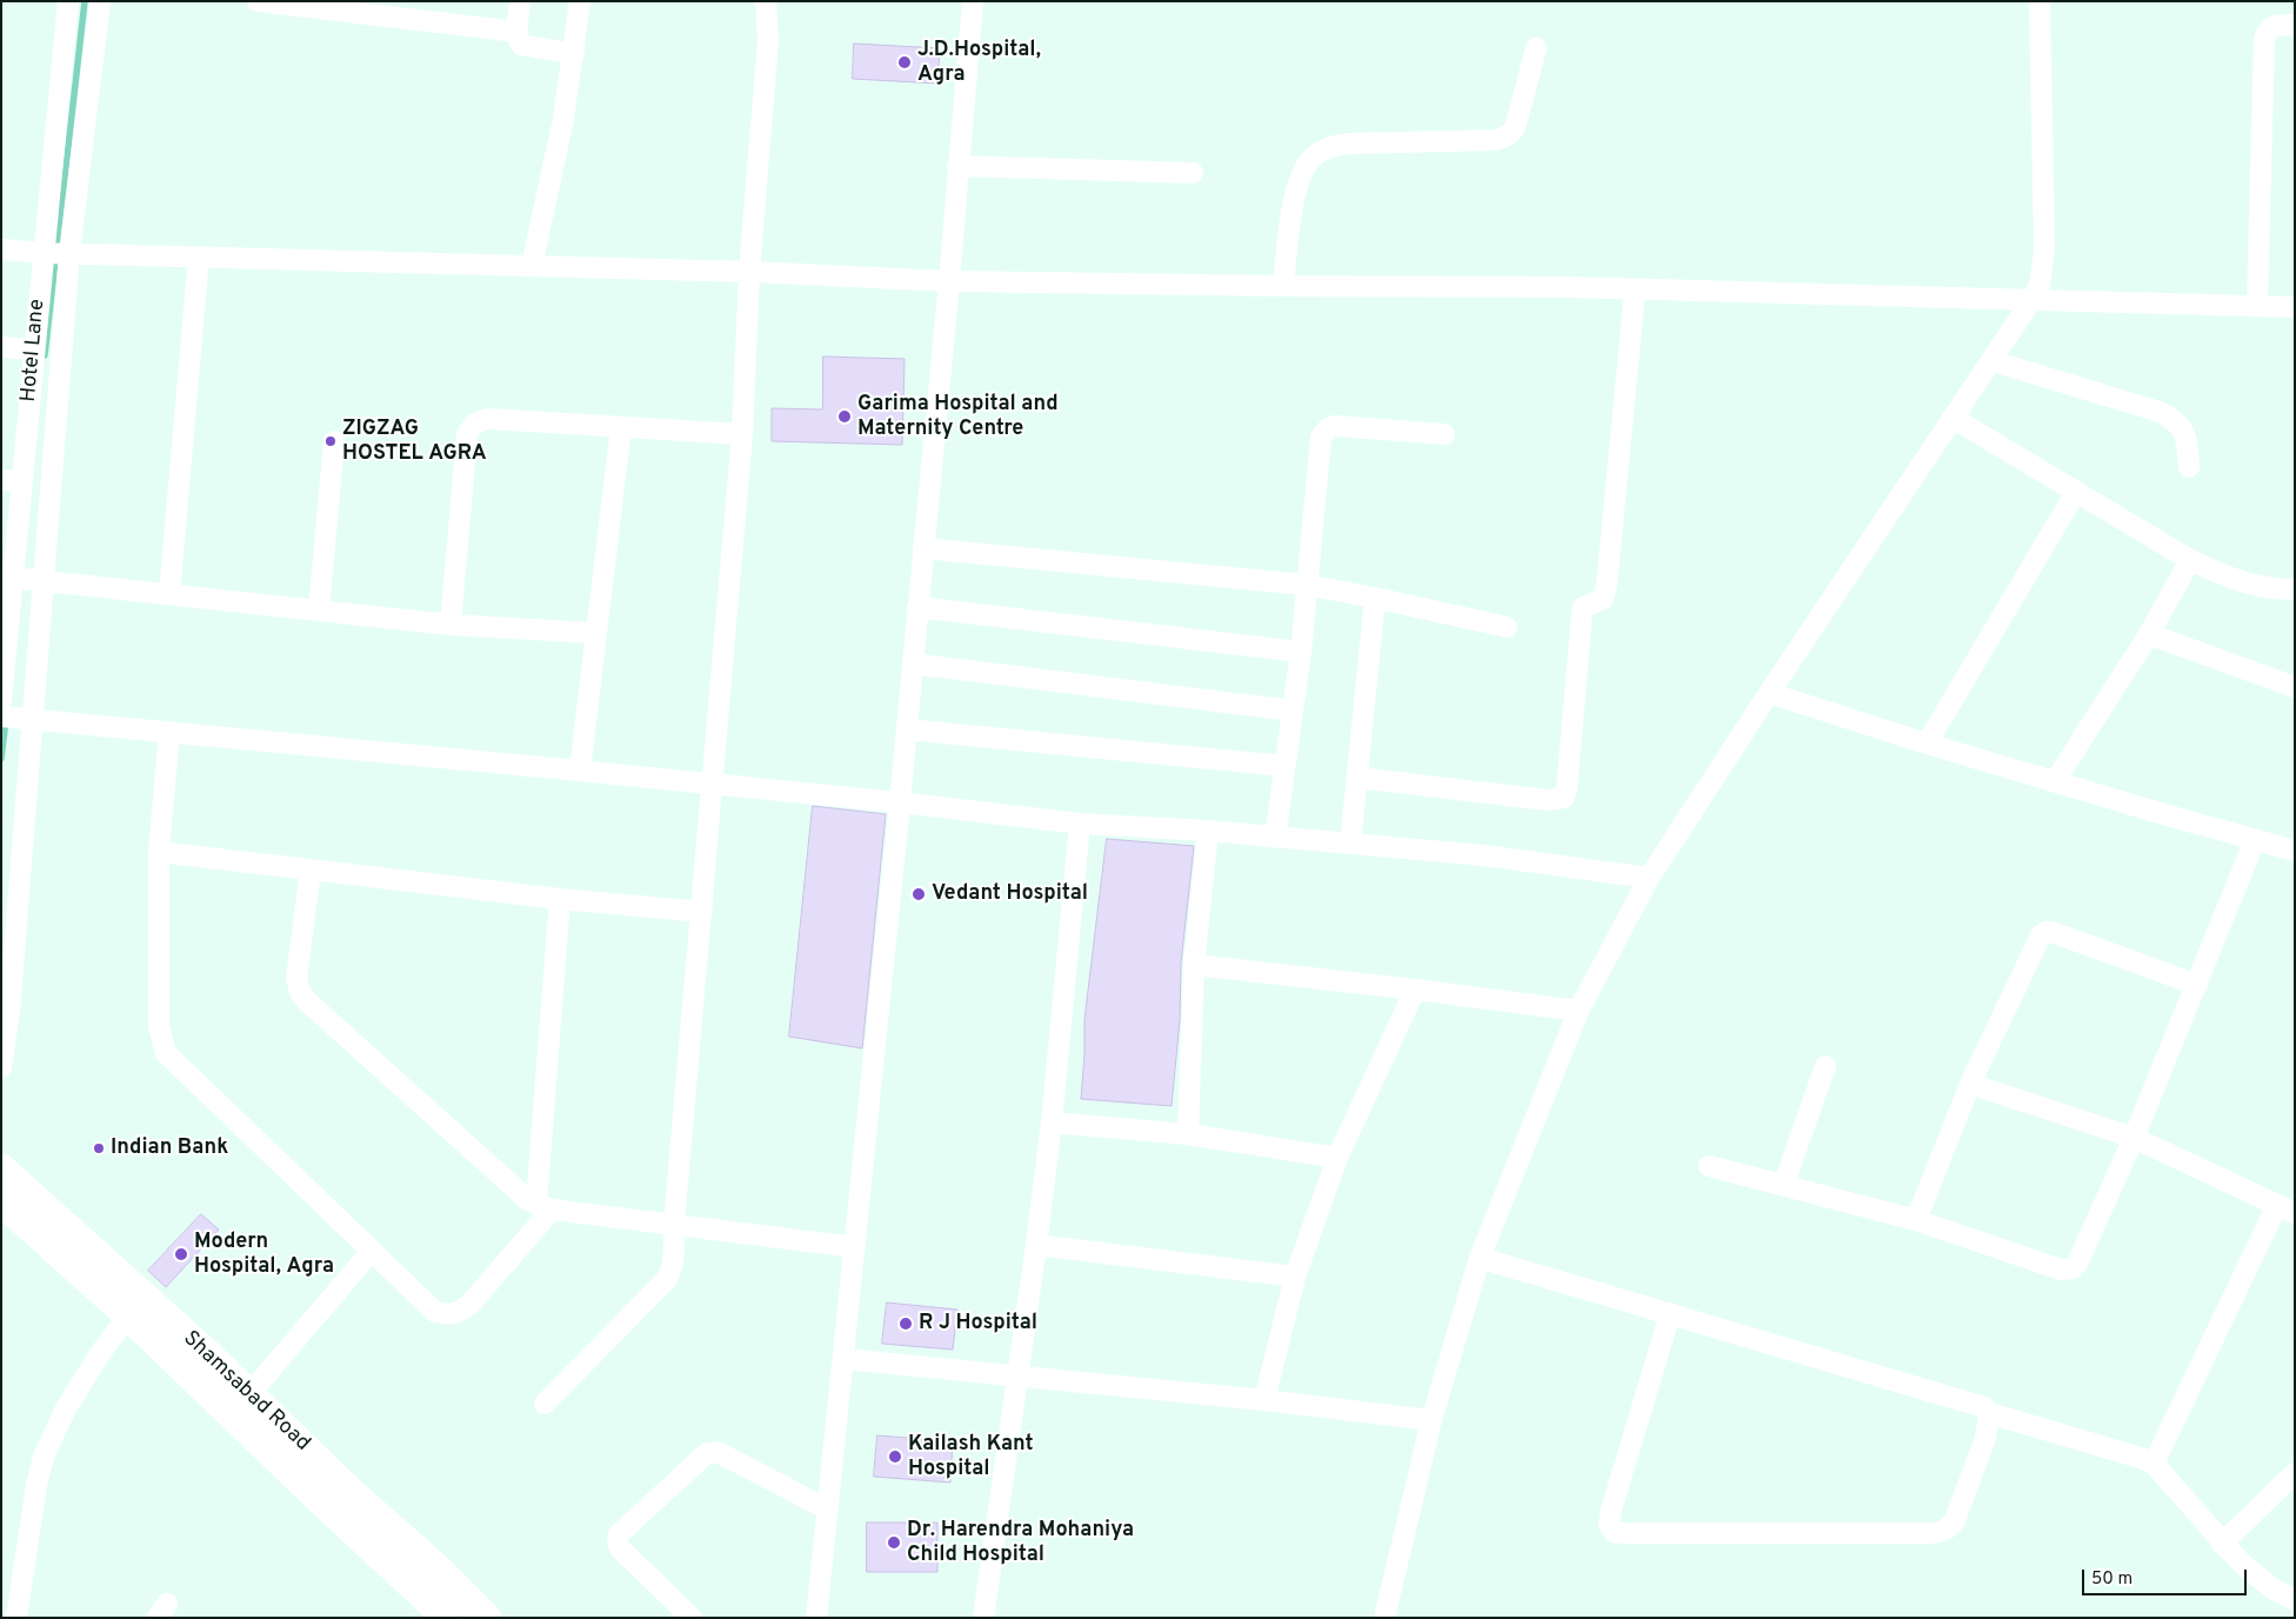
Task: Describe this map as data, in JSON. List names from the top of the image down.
{
  "streets": {
    "main road": ["Shamsabad Road"],
    "street": ["Hotel Lane"]
  },
  "places": [
    "J.D.Hospital, Agra",
    "Garima Hospital and Maternity Centre",
    "ZIGZAG HOSTEL AGRA",
    "Vedant Hospital",
    "Indian Bank",
    "Modern Hospital, Agra",
    "R J Hospital",
    "Kailash Kant Hospital",
    "Dr. Harendra Mohaniya Child Hospital"
  ],
  "scale_bar": "50 m"
}
